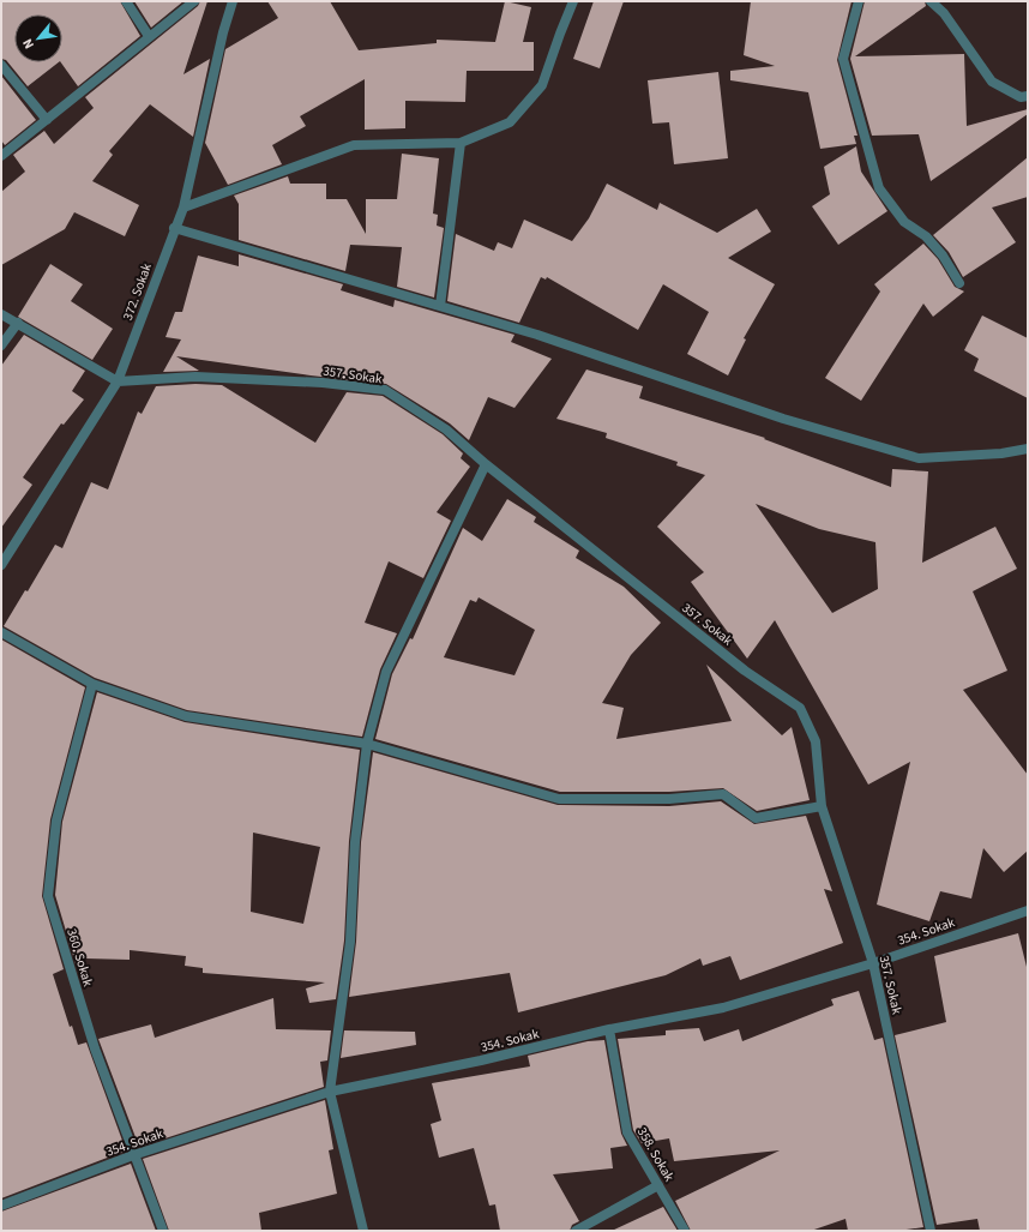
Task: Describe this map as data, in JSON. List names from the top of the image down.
{
  "streets": {
    "street": [
      "372. Sokak",
      "357. Sokak",
      "354. Sokak",
      "360. Sokak",
      "358. Sokak"
    ]
  },
  "crossings": [
    ["372. Sokak", "357. Sokak"],
    ["357. Sokak", "354. Sokak"],
    ["354. Sokak", "360. Sokak"],
    ["354. Sokak", "358. Sokak"]
  ],
  "north": "bottom left"
}
